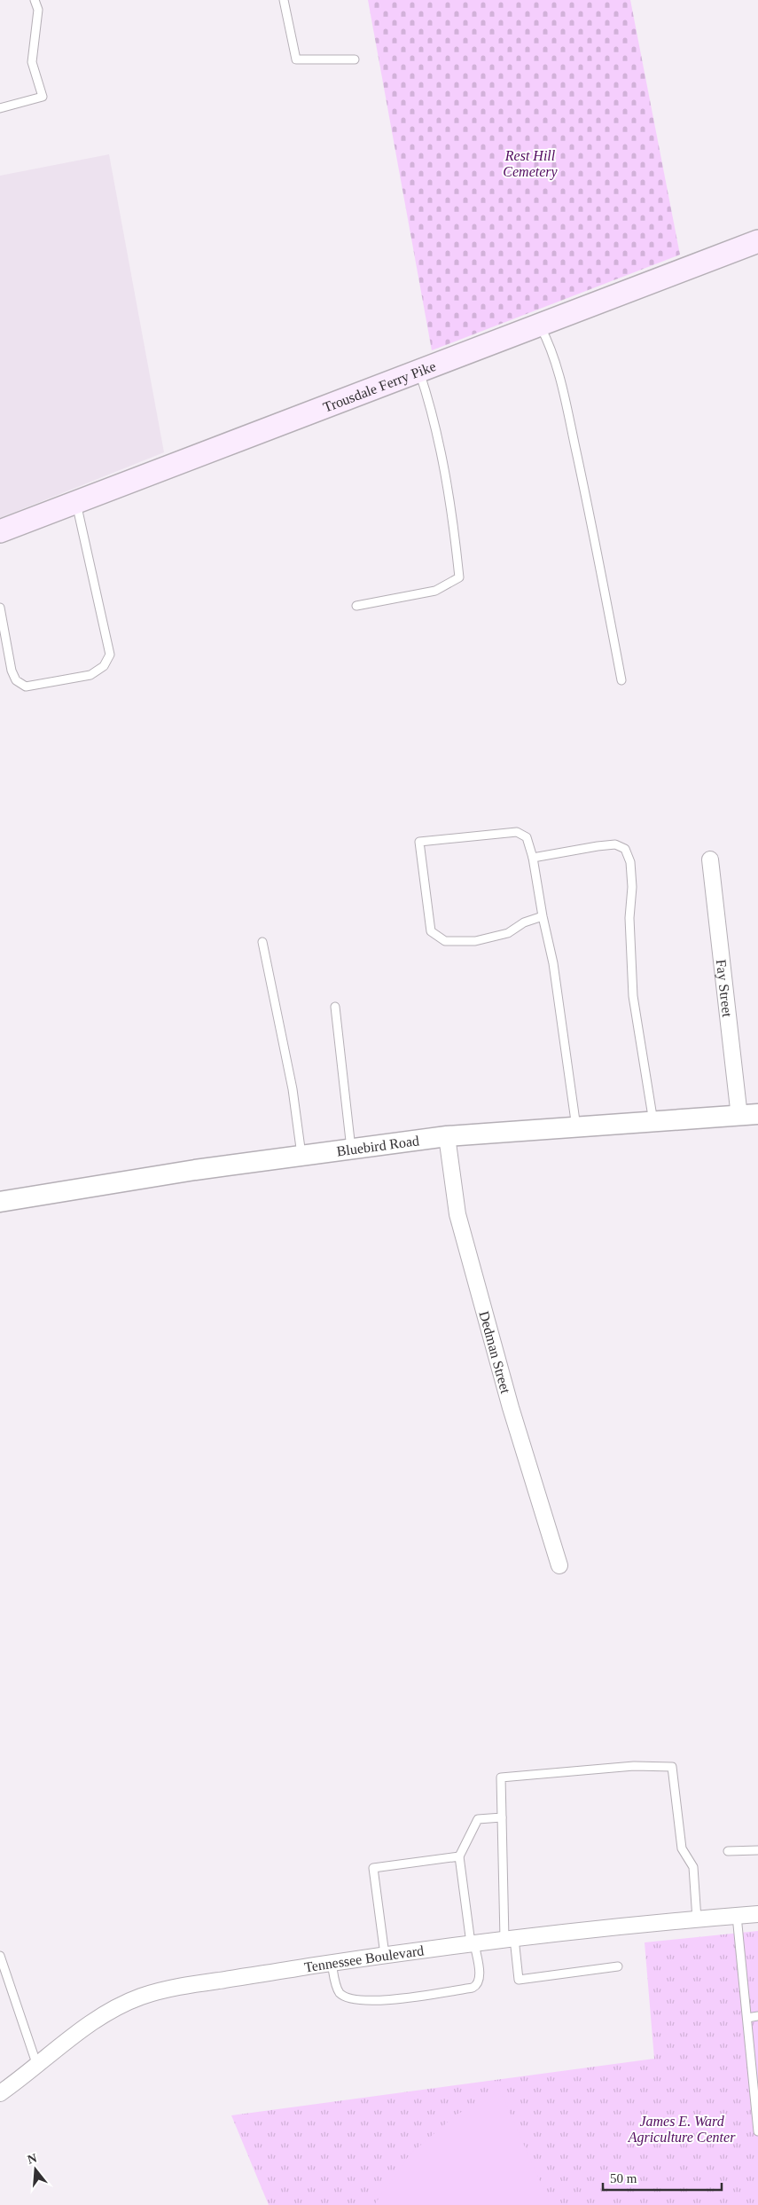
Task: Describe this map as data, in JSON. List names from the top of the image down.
{
  "streets": {
    "main road": ["Trousdale Ferry Pike"],
    "street": [
      "Fay Street",
      "Bluebird Road",
      "Dedman Street",
      "Tennessee Boulevard"
    ]
  },
  "crossings": [
    ["Fay Street", "Bluebird Road"],
    ["Bluebird Road", "Dedman Street"]
  ],
  "parks": ["Rest Hill Cemetery", "James E. Ward Agriculture Center"],
  "scale_bar": "50 m",
  "north": "top"
}
